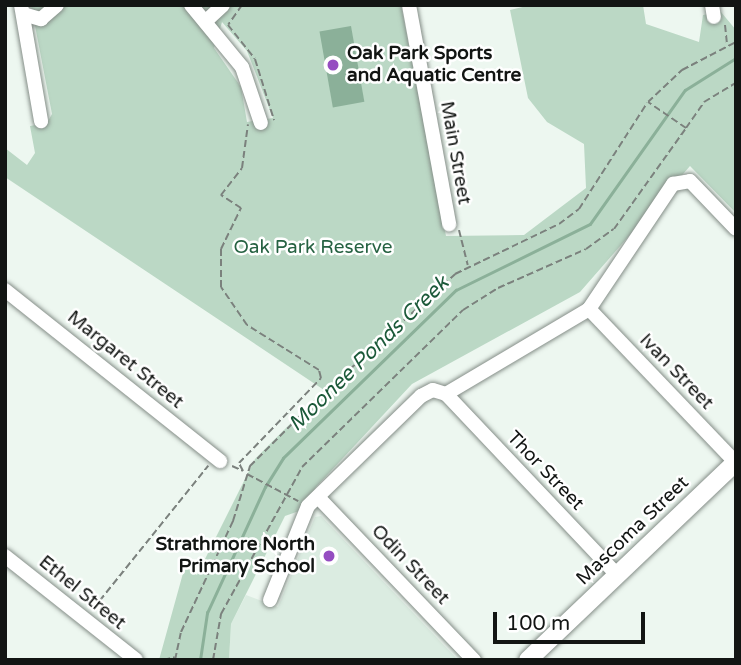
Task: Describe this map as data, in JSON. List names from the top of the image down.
{
  "streets": {
    "main road": ["Mascoma Street"],
    "street": [
      "Main Street",
      "Margaret Street",
      "Ivan Street",
      "Thor Street",
      "Odin Street",
      "Ethel Street"
    ]
  },
  "crossings": [
    ["Ivan Street", "Mascoma Street"],
    ["Thor Street", "Mascoma Street"]
  ],
  "water": ["Moonee Ponds Creek"],
  "parks": ["Oak Park Reserve"],
  "places": ["Oak Park Sports and Aquatic Centre", "Strathmore North Primary School"],
  "scale_bar": "100 m"
}
